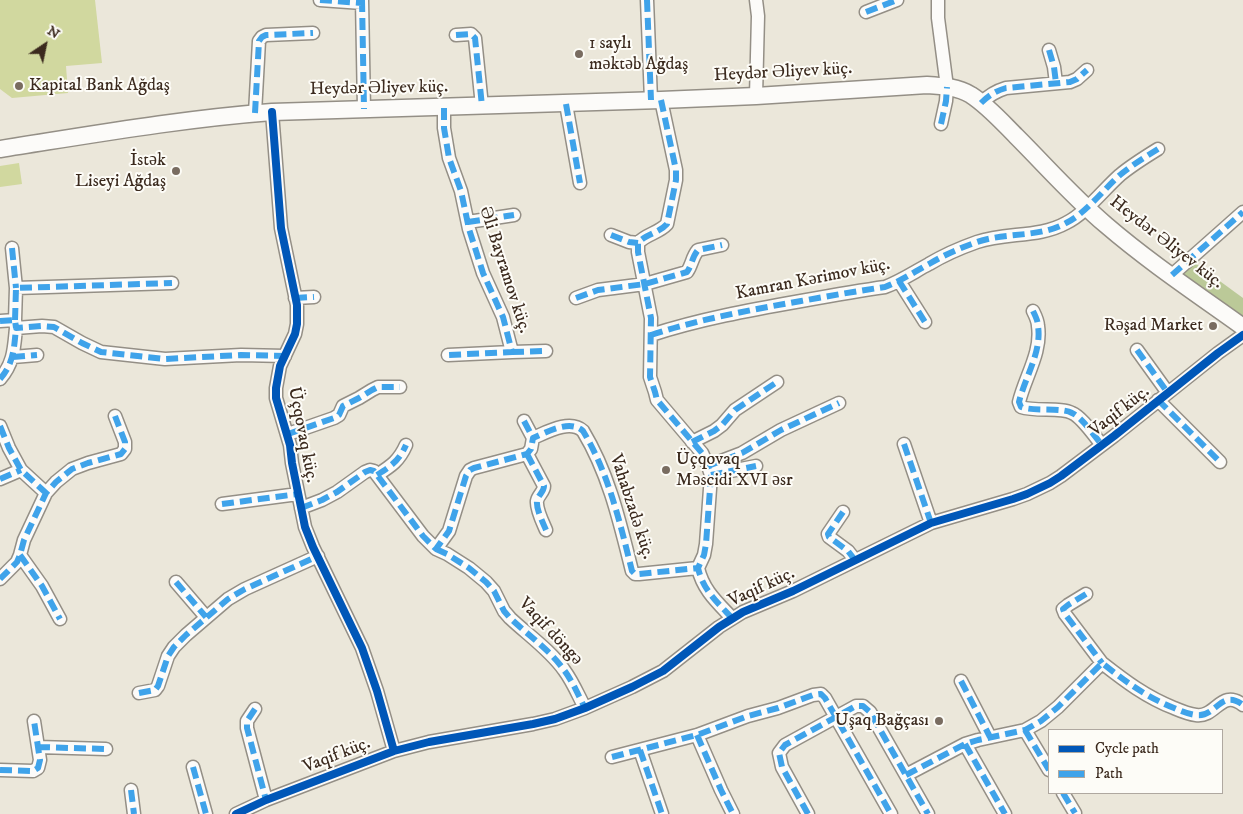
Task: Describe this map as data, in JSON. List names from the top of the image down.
{
  "streets": {
    "main road": ["Heydər Əliyev küç."],
    "street": [
      "Əli Bayramov küç.",
      "Kamran Kərimov küç.",
      "Vaqif küç.",
      "Üçqovaq küç.",
      "Vahabzadə küç.",
      "Vaqif döngə"
    ]
  },
  "crossings": [
    ["Heydər Əliyev küç.", "Əli Bayramov küç."],
    ["Heydər Əliyev küç.", "Kamran Kərimov küç."],
    ["Heydər Əliyev küç.", "Üçqovaq küç."],
    ["Vaqif küç.", "Üçqovaq küç."],
    ["Vaqif küç.", "Vaqif döngə"]
  ],
  "places": [
    "1 saylı məktəb Ağdaş",
    "Kapital Bank Ağdaş",
    "İstək Liseyi Ağdaş",
    "Rəşad Market",
    "Üçqovaq Məscidi XVI əsr",
    "Uşaq Bağçası"
  ],
  "legend": ["Cycle path", "Path"],
  "north": "top right"
}
